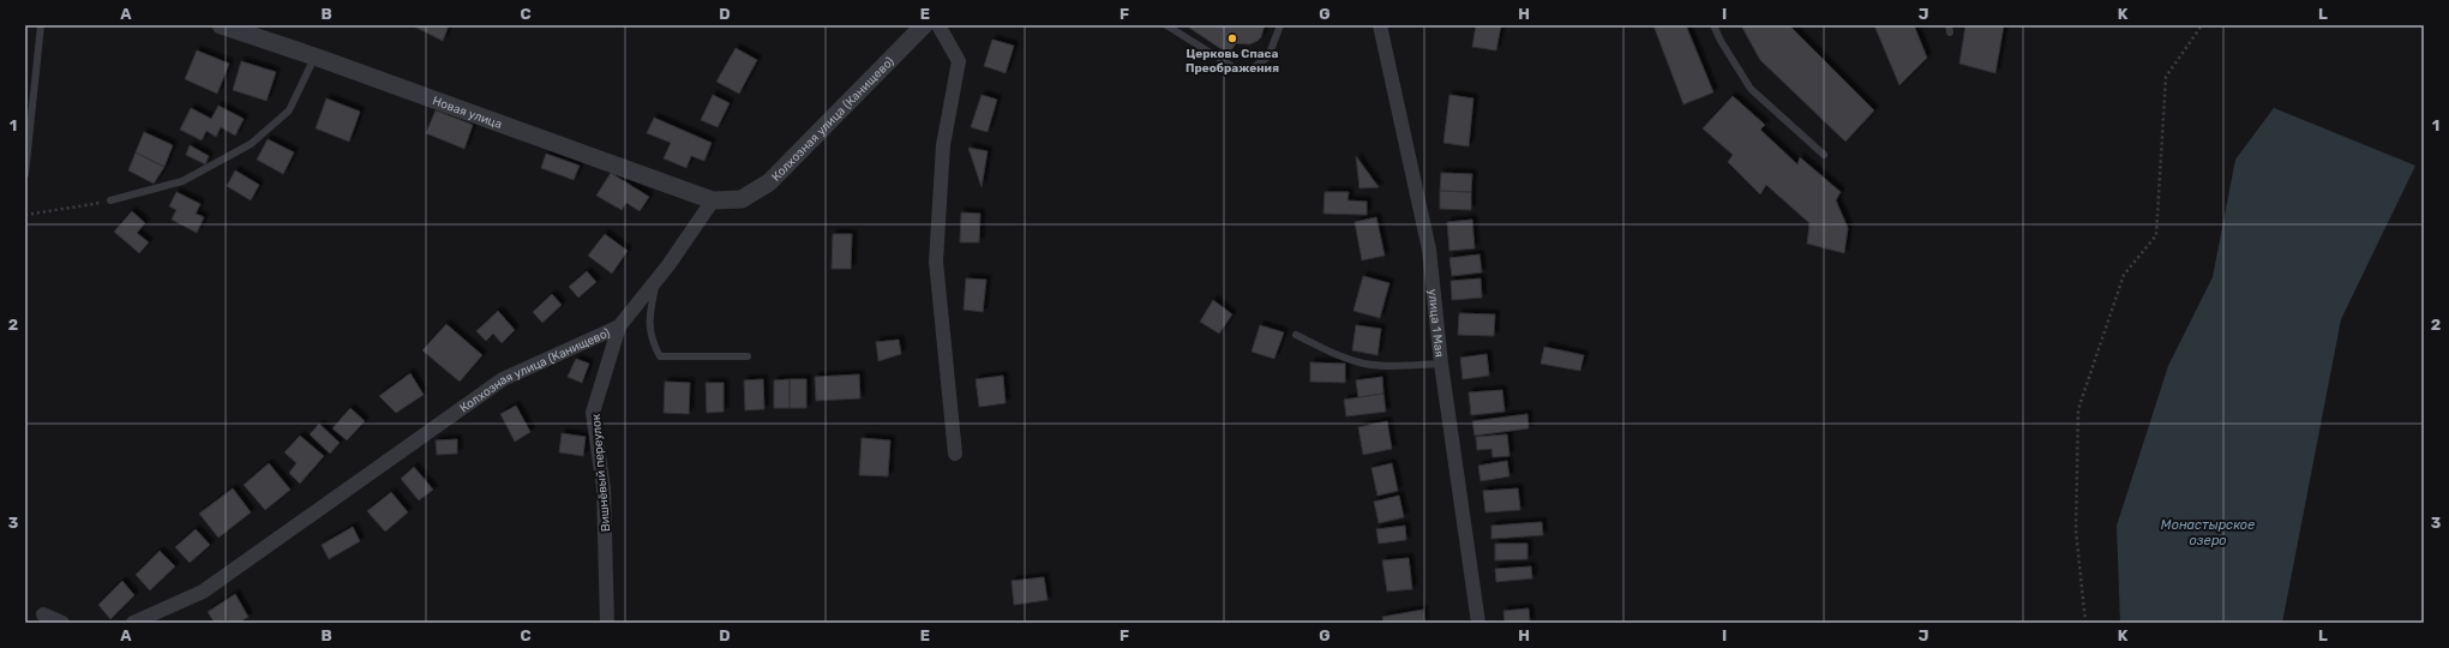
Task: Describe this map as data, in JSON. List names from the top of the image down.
{
  "streets": {
    "street": [
      "Новая улица",
      "Колхозная улица (Канищево)",
      "улица 1 Мая",
      "Вишнёвый переулок"
    ]
  },
  "crossings": [
    ["Новая улица", "Колхозная улица (Канищево)"],
    ["Колхозная улица (Канищево)", "Вишнёвый переулок"]
  ],
  "water": ["Монастырское озеро"],
  "places": ["Церковь Спаса Преображения"],
  "grid": {
    "columns": [
      "A",
      "B",
      "C",
      "D",
      "E",
      "F",
      "G",
      "H",
      "I",
      "J",
      "K",
      "L"
    ],
    "rows": ["1", "2", "3"]
  }
}
